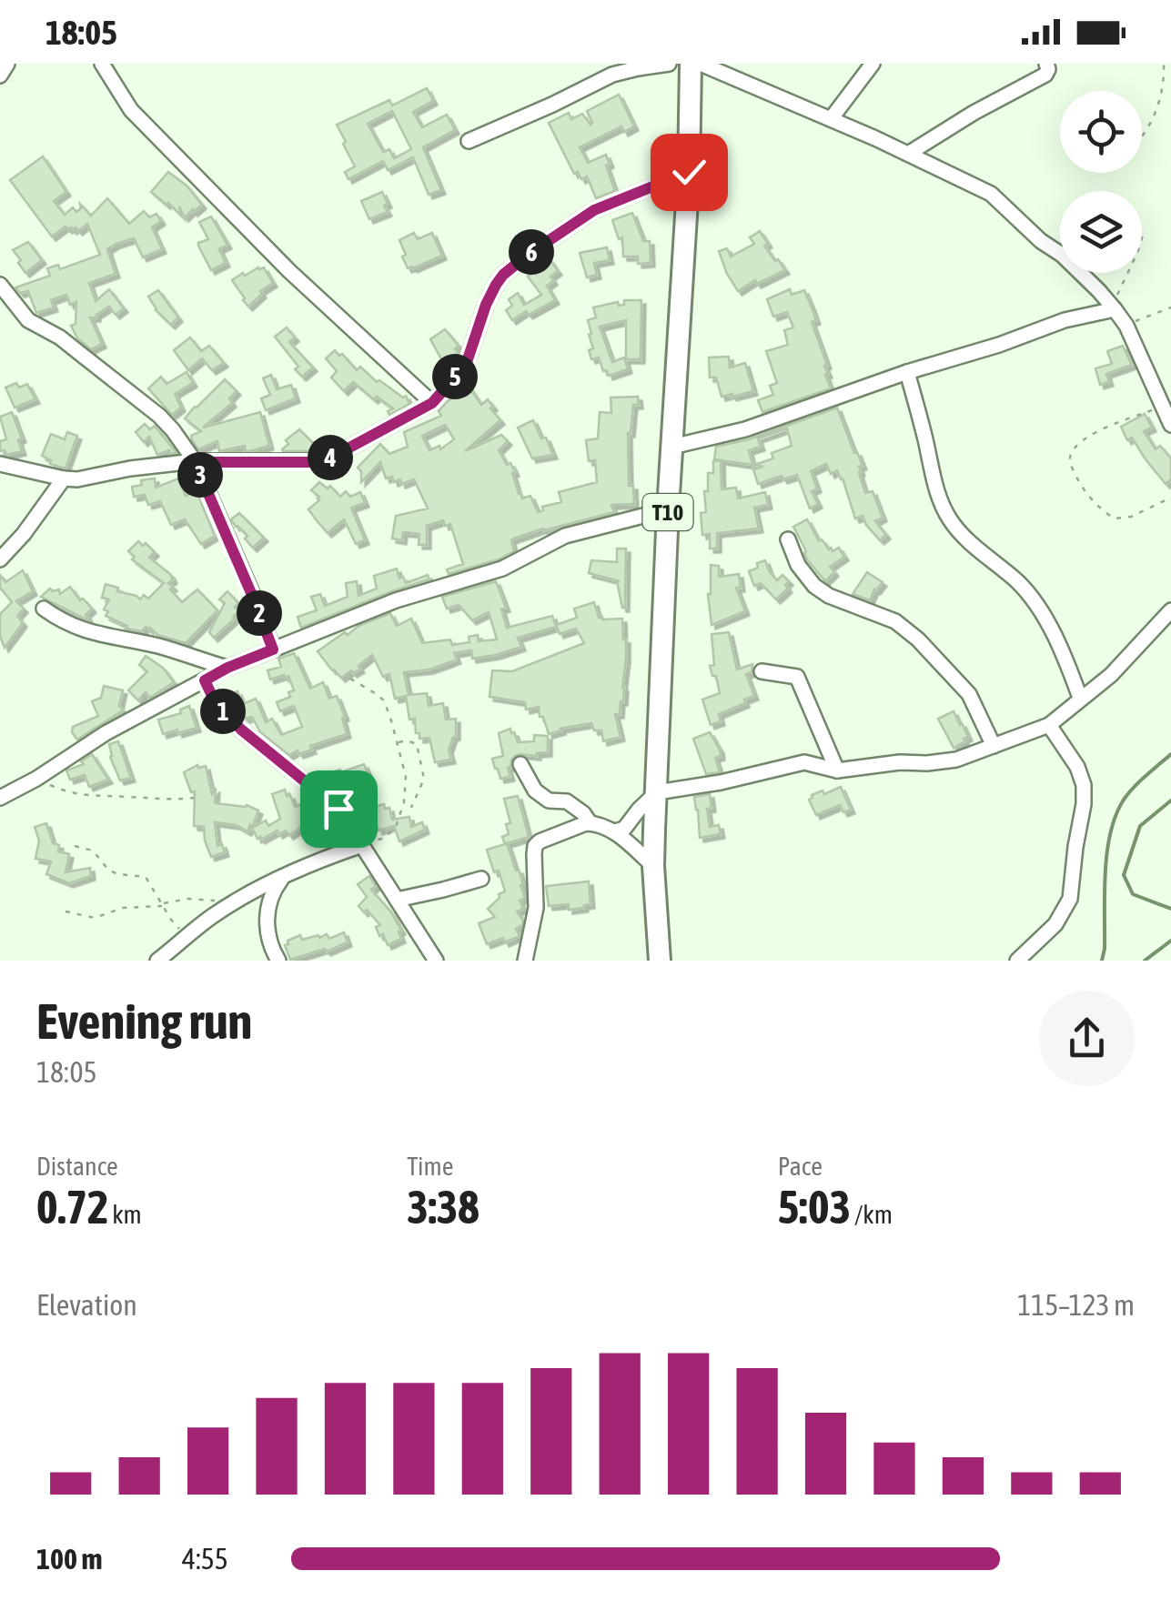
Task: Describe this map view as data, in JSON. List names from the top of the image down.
{
  "streets": {
    "highway": ["T10"]
  },
  "page": {
    "status": "18:05",
    "pins": [
      "6",
      "5",
      "4",
      "3",
      "2",
      "1"
    ],
    "heading": ["Evening run", "18:05"],
    "stats": [
      ["Distance", "0.72 km"],
      ["Time", "3:38"],
      ["Pace", "5:03 /km"]
    ],
    "chart": ["Elevation", "115–123 m"],
    "list": [
      {
        "name": "100 m",
        "note": "4:55"
      }
    ]
  }
}
